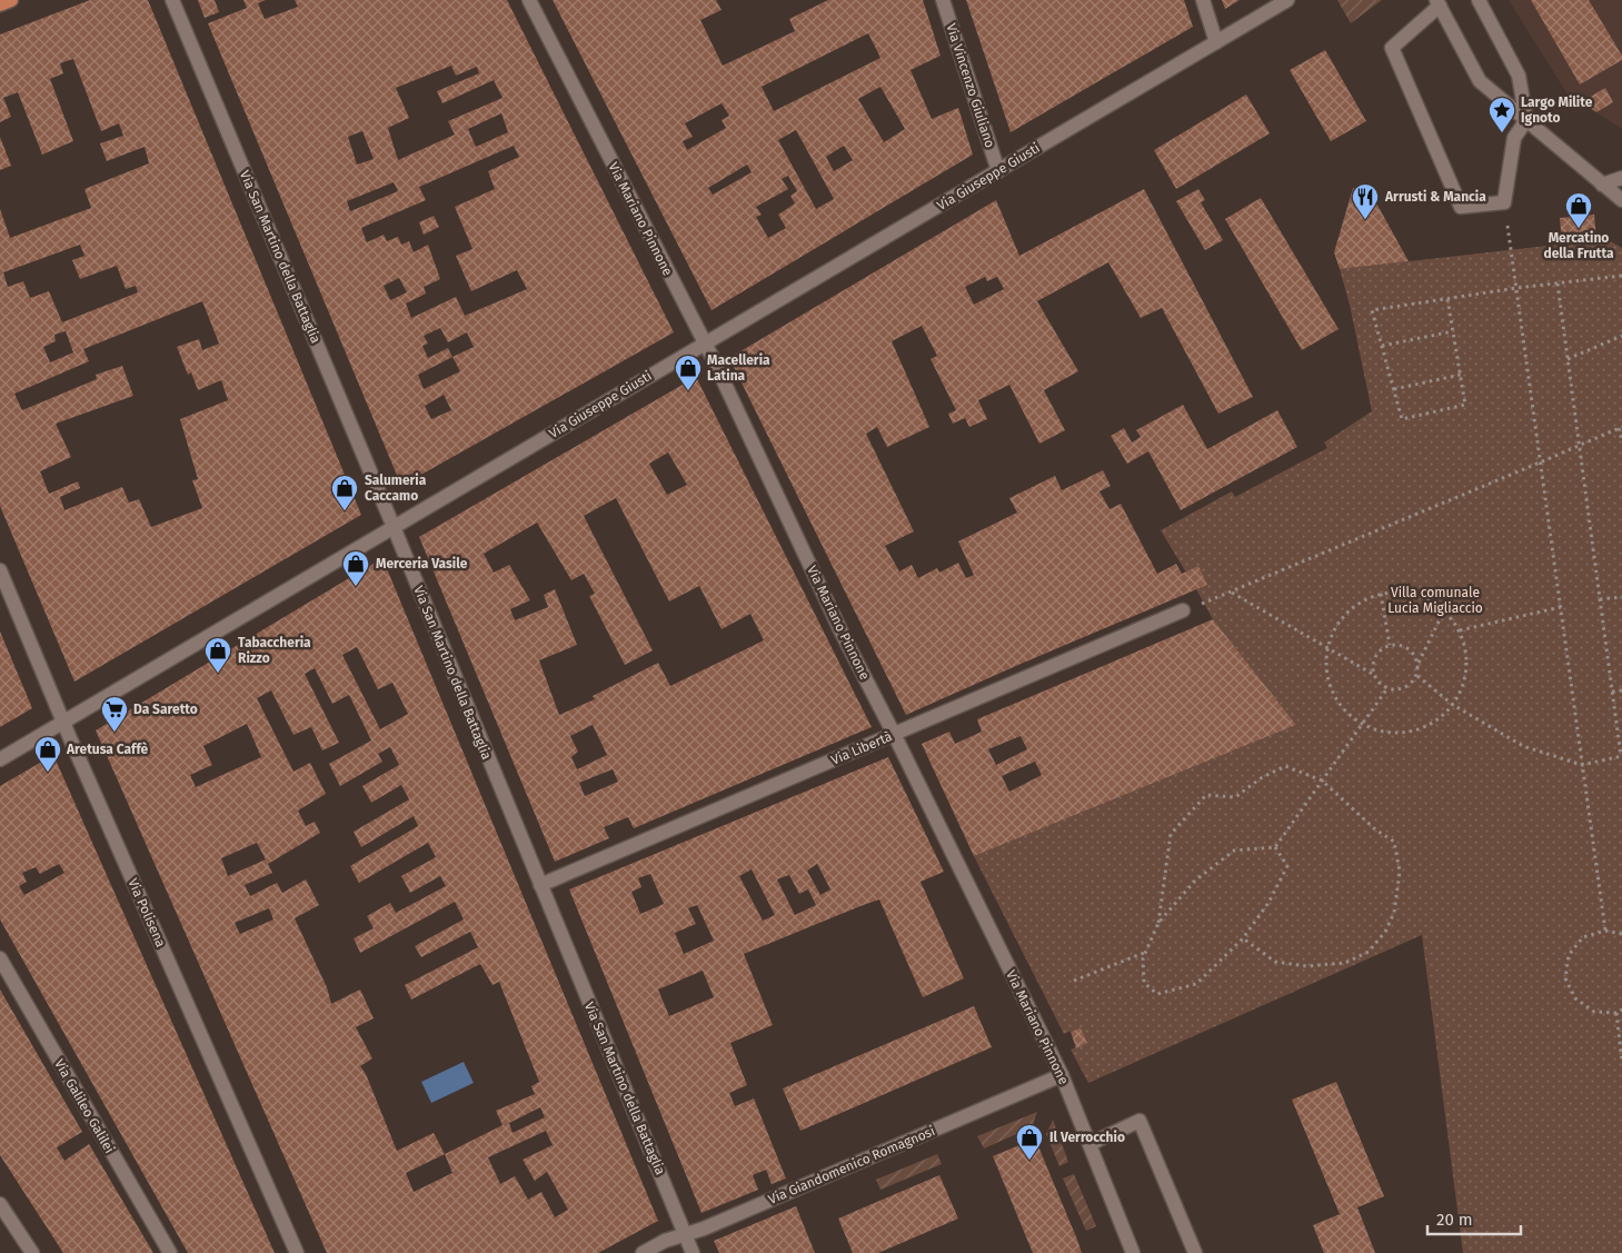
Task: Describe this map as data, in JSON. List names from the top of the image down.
{
  "streets": {
    "street": [
      "Via Vincenzo Giuliano",
      "Via Giuseppe Giusti",
      "Via Mariano Pinnone",
      "Via San Martino della Battaglia",
      "Via Libertà",
      "Via Polisena",
      "Via Galileo Galilei",
      "Via Giandomenico Romagnosi"
    ]
  },
  "crossings": [
    ["Via Vincenzo Giuliano", "Via Giuseppe Giusti"],
    ["Via Giuseppe Giusti", "Via Mariano Pinnone"],
    ["Via Giuseppe Giusti", "Via San Martino della Battaglia"],
    ["Via Giuseppe Giusti", "Via Polisena"],
    ["Via Mariano Pinnone", "Via Libertà"],
    ["Via Mariano Pinnone", "Via Giandomenico Romagnosi"],
    ["Via San Martino della Battaglia", "Via Libertà"],
    ["Via San Martino della Battaglia", "Via Giandomenico Romagnosi"]
  ],
  "parks": ["Villa comunale Lucia Migliaccio"],
  "places": {
    "place": ["Largo Milite Ignoto"],
    "restaurant": ["Arrusti & Mancia"],
    "shop": [
      "Mercatino della Frutta",
      "Macelleria Latina",
      "Salumeria Caccamo",
      "Merceria Vasile",
      "Tabaccheria Rizzo",
      "Aretusa Caffè",
      "Il Verrocchio"
    ],
    "supermarket": ["Da Saretto"]
  },
  "scale_bar": "20 m"
}
